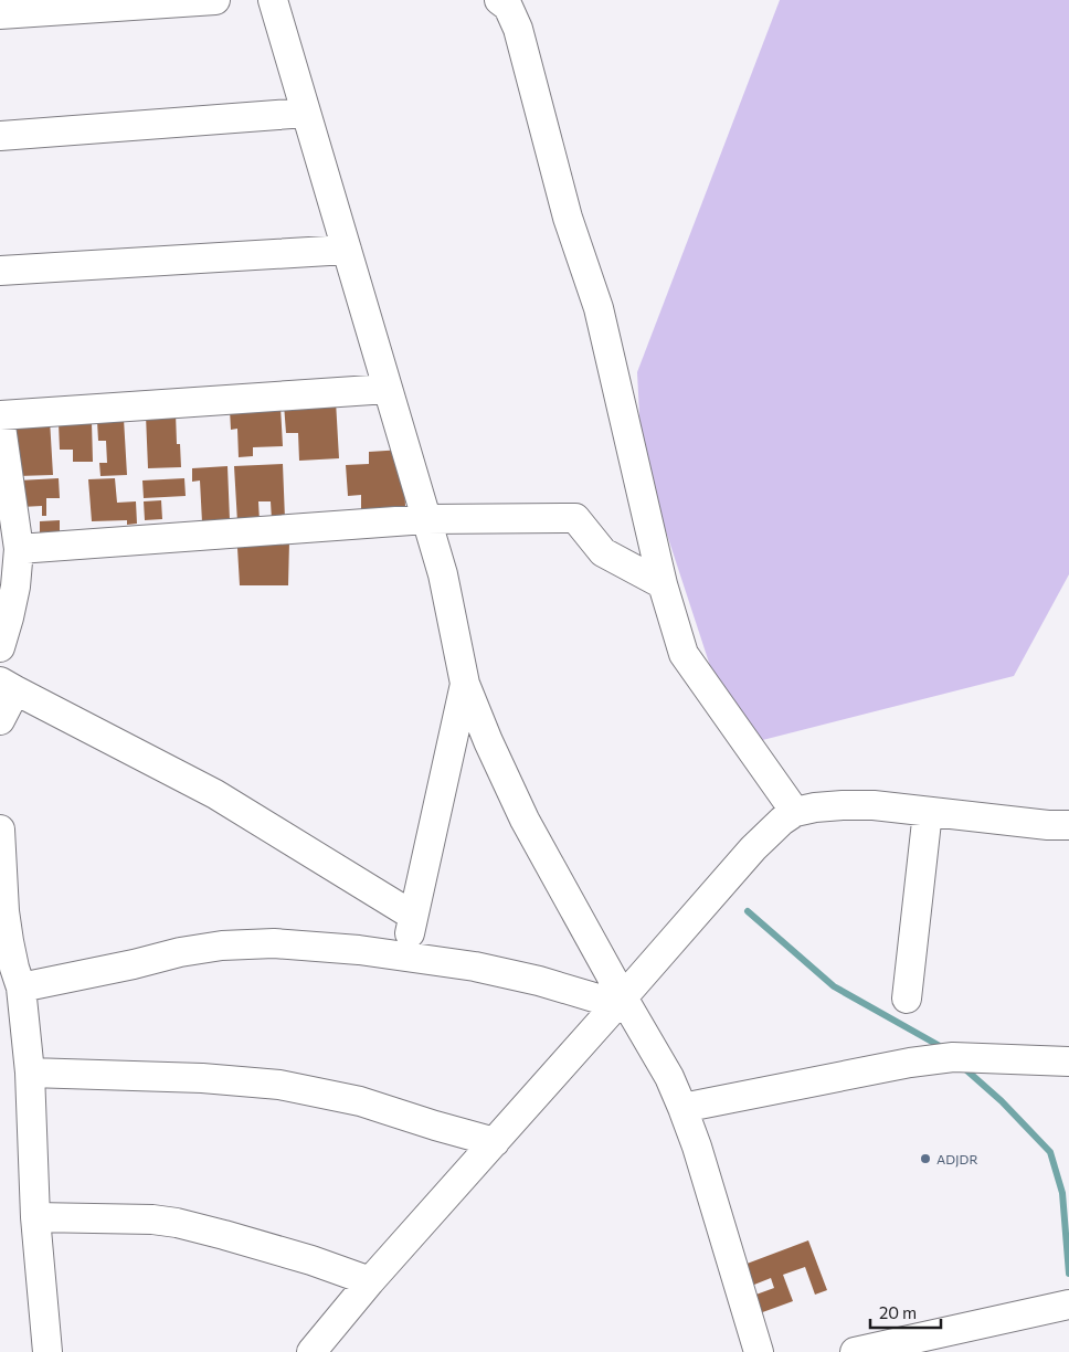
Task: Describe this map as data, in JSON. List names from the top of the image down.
{
  "places": ["ADJDR"],
  "scale_bar": "20 m"
}
